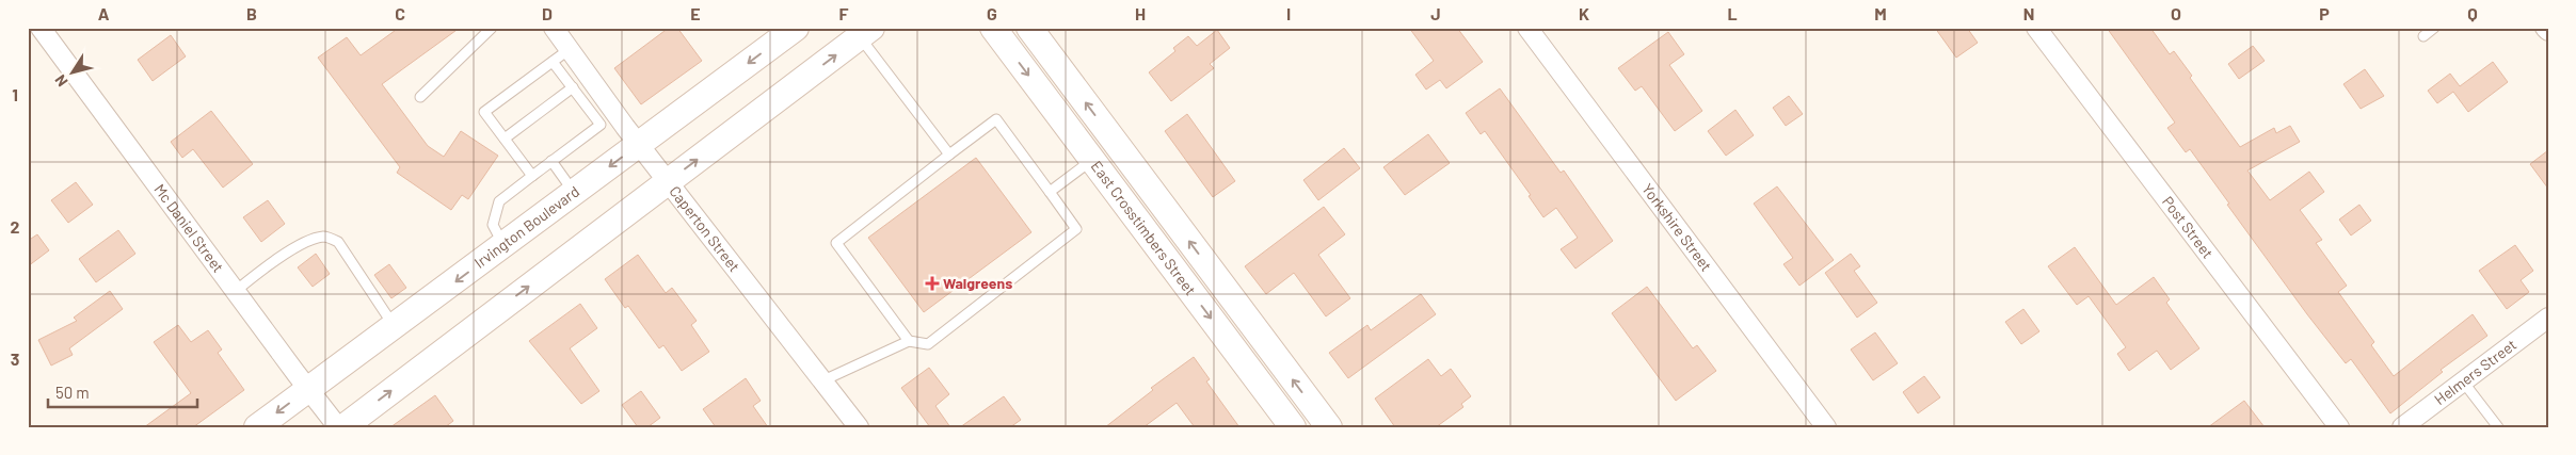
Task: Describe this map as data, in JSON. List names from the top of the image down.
{
  "streets": {
    "main road": ["Irvington Boulevard", "East Crosstimbers Street"],
    "street": [
      "Mc Daniel Street",
      "Yorkshire Street",
      "Post Street",
      "Caperton Street",
      "Helmers Street"
    ]
  },
  "crossings": [
    ["Mc Daniel Street", "Irvington Boulevard"],
    ["Irvington Boulevard", "Caperton Street"]
  ],
  "places": {
    "health": ["Walgreens"]
  },
  "scale_bar": "50 m",
  "north": "bottom left",
  "grid": {
    "columns": [
      "A",
      "B",
      "C",
      "D",
      "E",
      "F",
      "G",
      "H",
      "I",
      "J",
      "K",
      "L",
      "M",
      "N",
      "O",
      "P",
      "Q"
    ],
    "rows": ["1", "2", "3"]
  }
}
